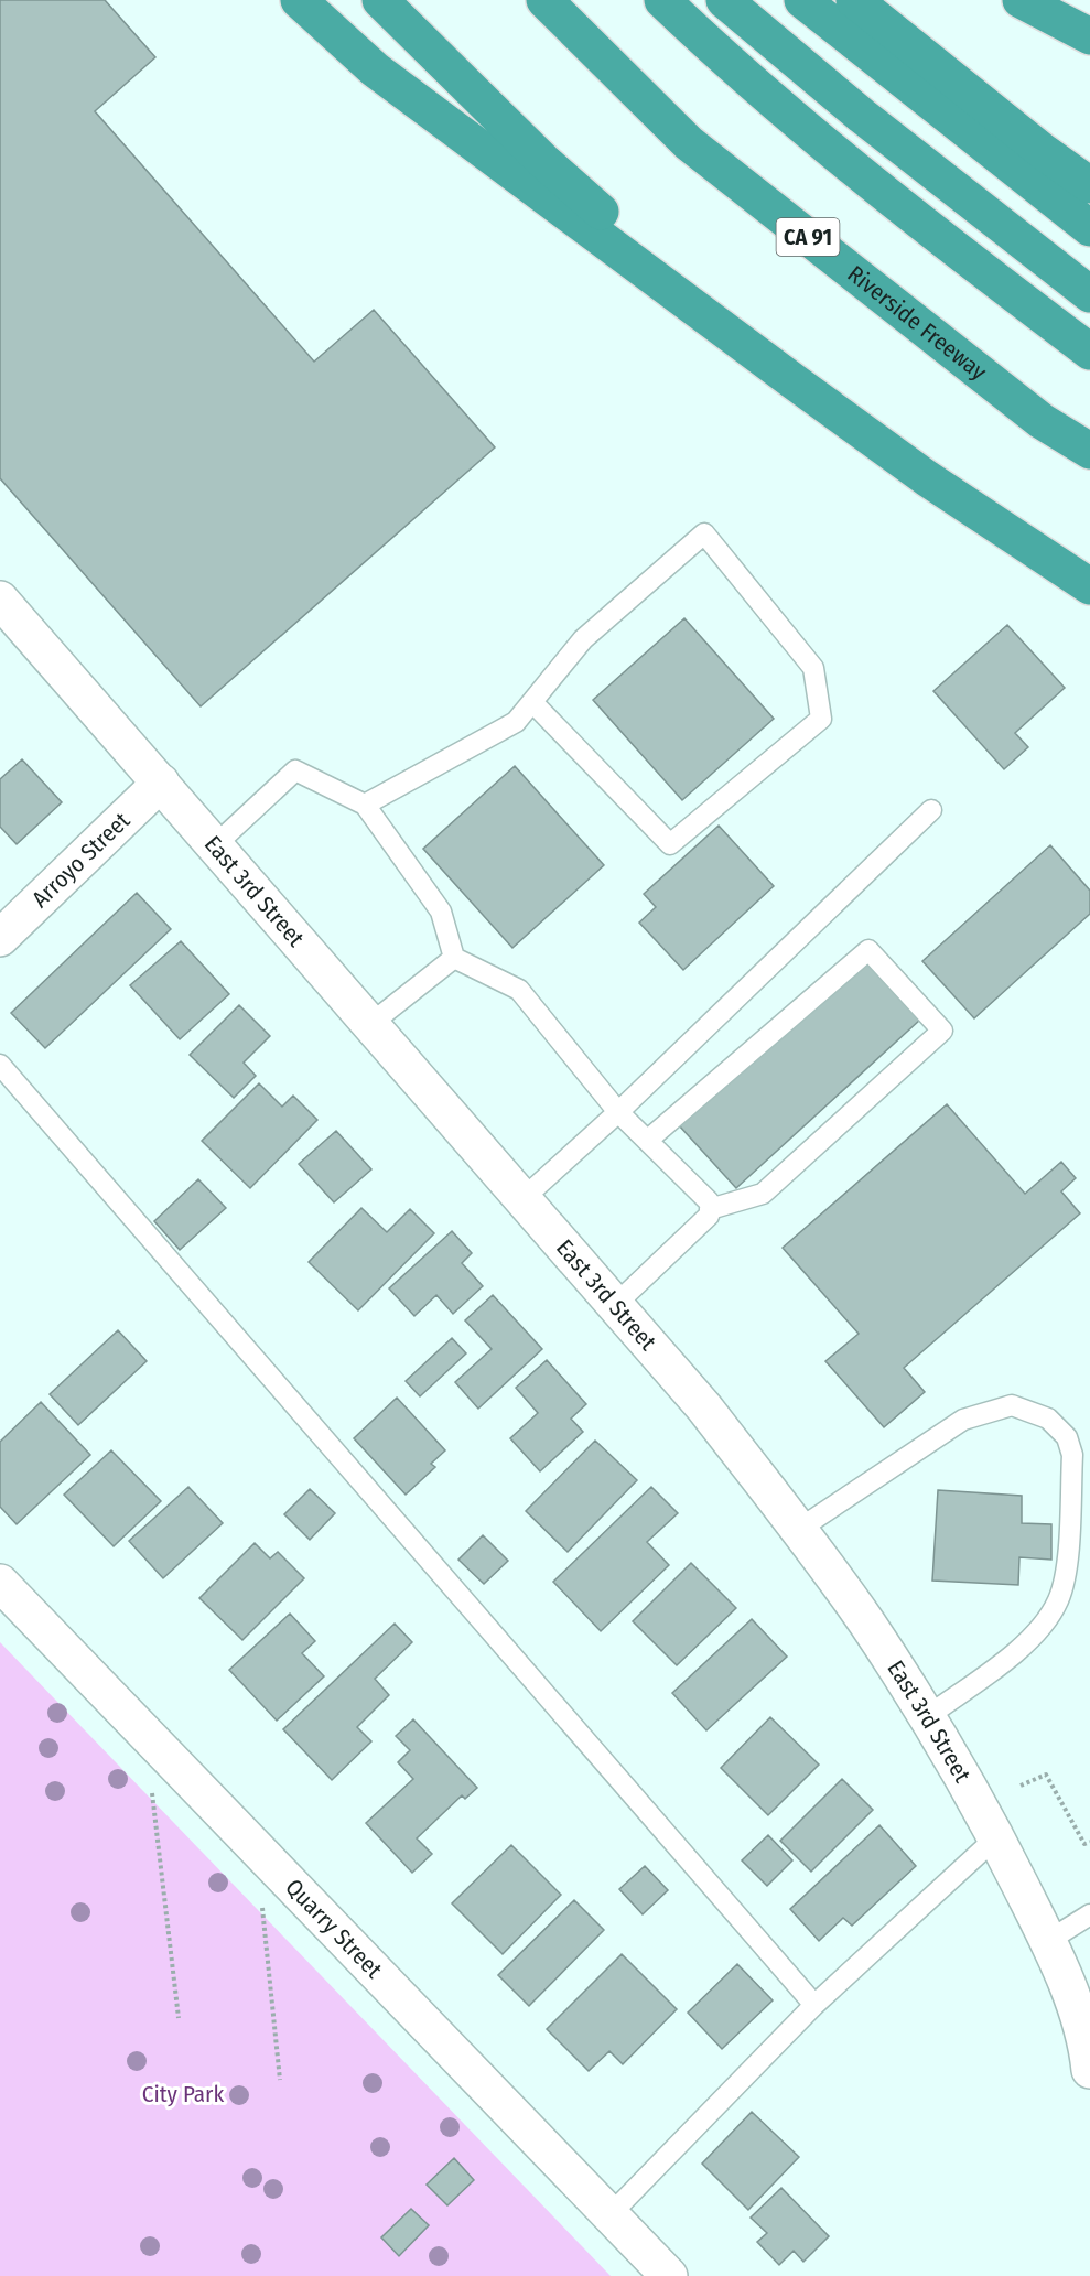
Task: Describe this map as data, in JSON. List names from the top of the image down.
{
  "streets": {
    "highway": ["CA 91", "Riverside Freeway"],
    "street": ["Arroyo Street", "East 3rd Street", "Quarry Street"]
  },
  "crossings": [
    ["Arroyo Street", "East 3rd Street"]
  ],
  "parks": ["City Park"]
}
